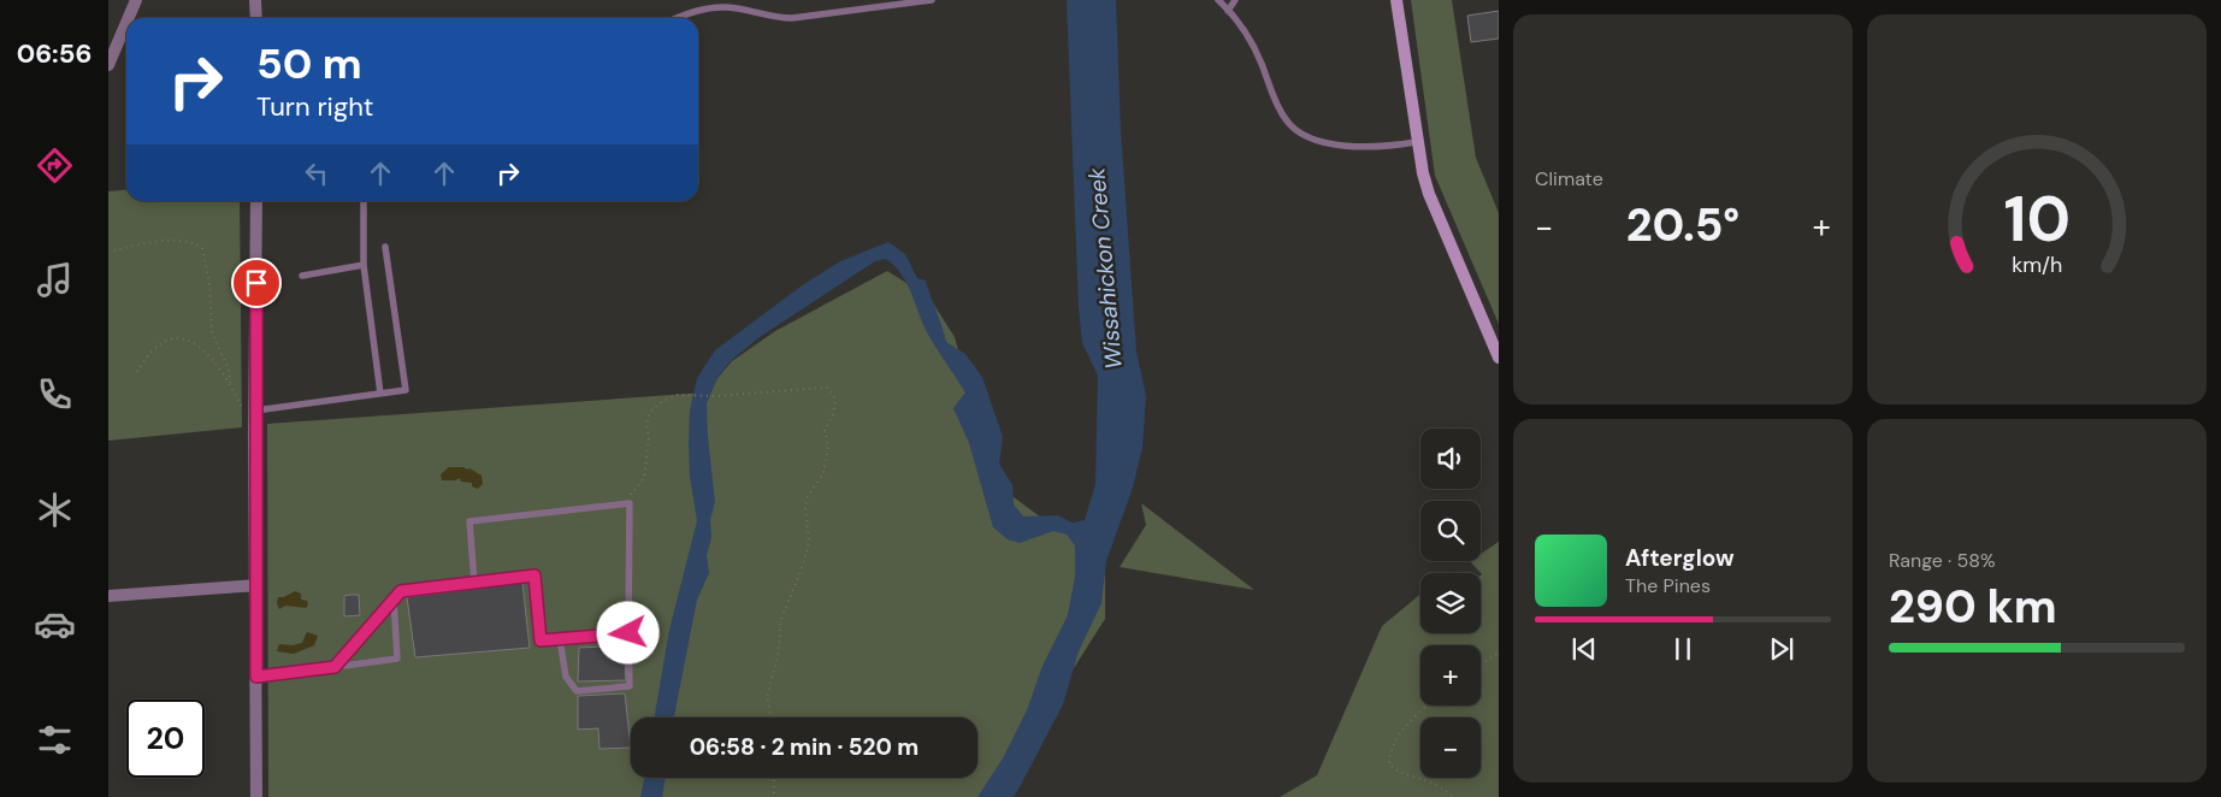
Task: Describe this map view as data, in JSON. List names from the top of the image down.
{
  "water": ["Wissahickon Creek"],
  "page": {
    "tabs": "06:56",
    "tile": [
      "Climate",
      ["Range · 58%", "290 km"]
    ],
    "turn": ["50 m", "Turn right"],
    "heat": ["−", "20.5°", "+"],
    "map_buttons": ["+", "−"],
    "song": ["Afterglow", "The Pines"],
    "limit": "20",
    "trip": "06:58 · 2 min · 520 m",
    "gauge": ["10", "km/h"]
  }
}
